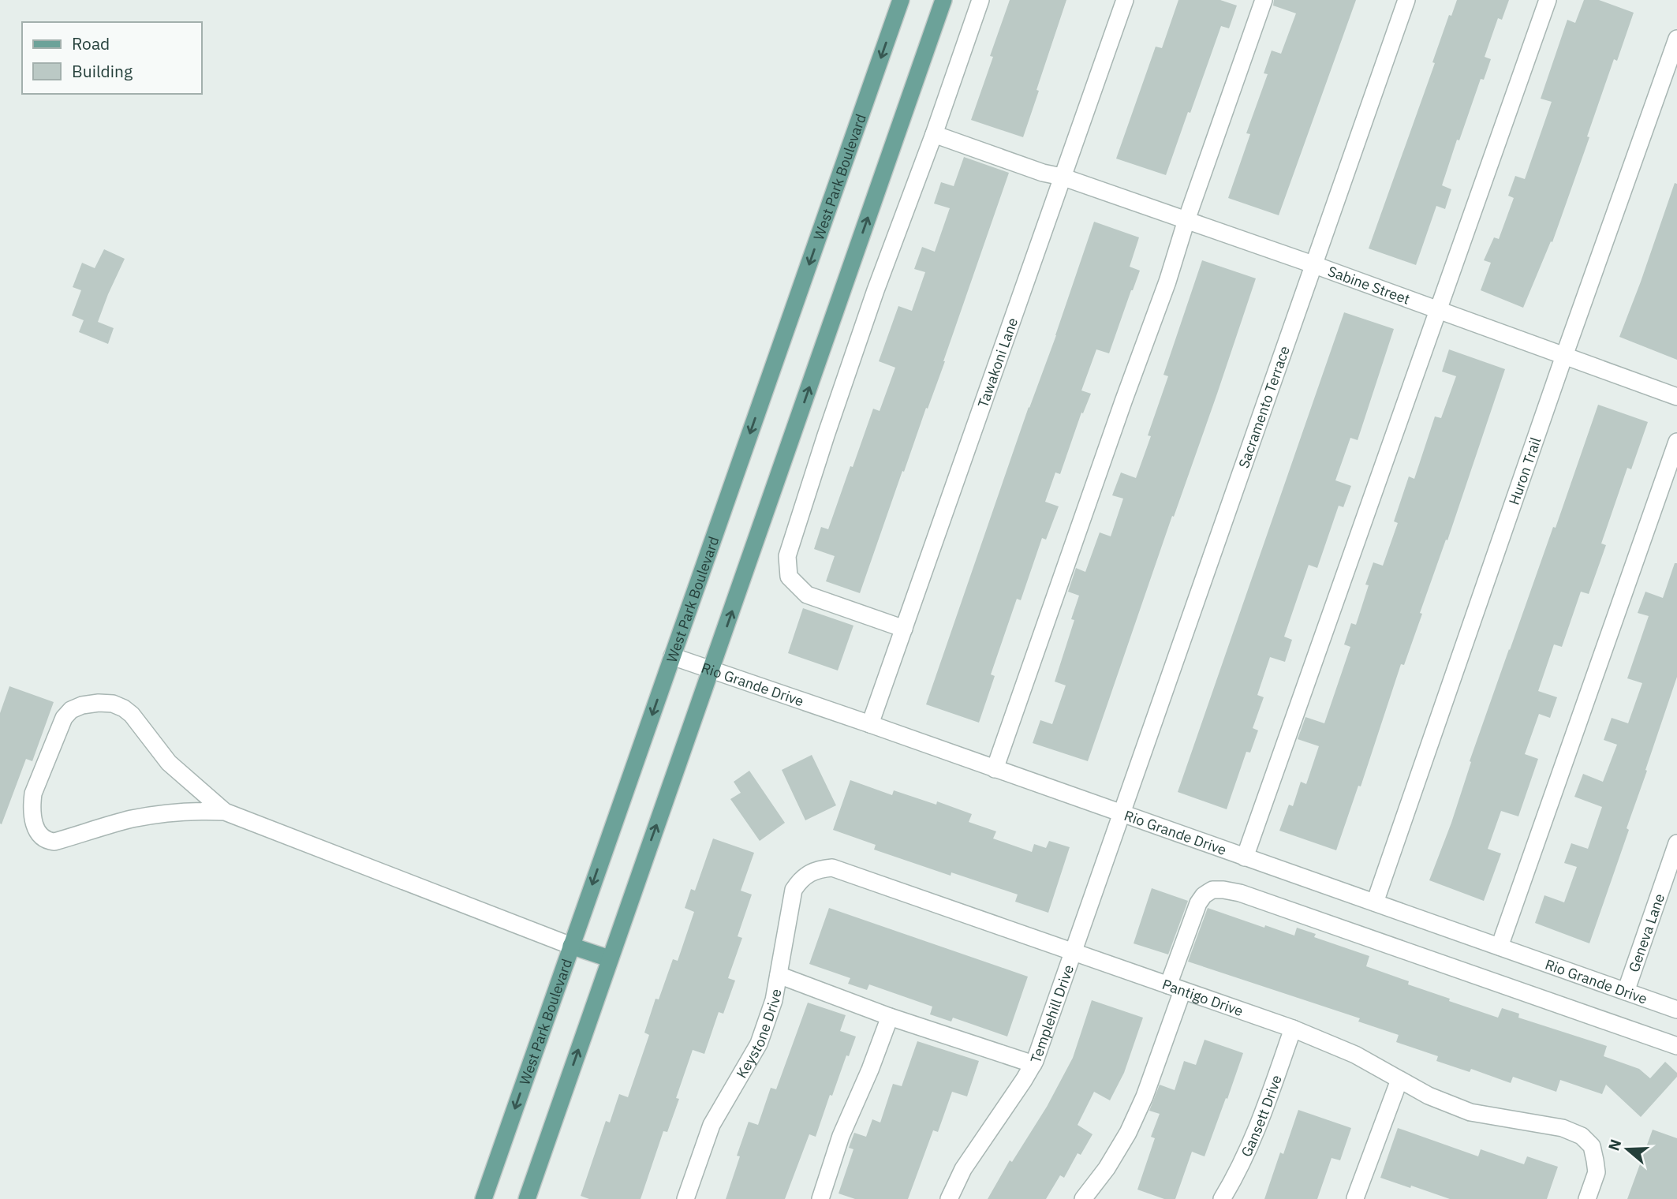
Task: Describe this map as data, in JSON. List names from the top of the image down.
{
  "streets": {
    "main road": ["West Park Boulevard"],
    "street": [
      "Sabine Street",
      "Tawakoni Lane",
      "Sacramento Terrace",
      "Huron Trail",
      "Rio Grande Drive",
      "Geneva Lane",
      "Pantigo Drive",
      "Templehill Drive",
      "Keystone Drive",
      "Gansett Drive"
    ]
  },
  "crossings": [
    ["West Park Boulevard", "Rio Grande Drive"],
    ["Sabine Street", "Tawakoni Lane"],
    ["Sabine Street", "Sacramento Terrace"],
    ["Sabine Street", "Huron Trail"],
    ["Tawakoni Lane", "Rio Grande Drive"],
    ["Sacramento Terrace", "Rio Grande Drive"],
    ["Sacramento Terrace", "Templehill Drive"],
    ["Huron Trail", "Rio Grande Drive"],
    ["Rio Grande Drive", "Geneva Lane"],
    ["Rio Grande Drive", "Templehill Drive"],
    ["Pantigo Drive", "Templehill Drive"],
    ["Pantigo Drive", "Keystone Drive"],
    ["Pantigo Drive", "Gansett Drive"]
  ],
  "legend": ["Road", "Building"],
  "north": "left"
}
